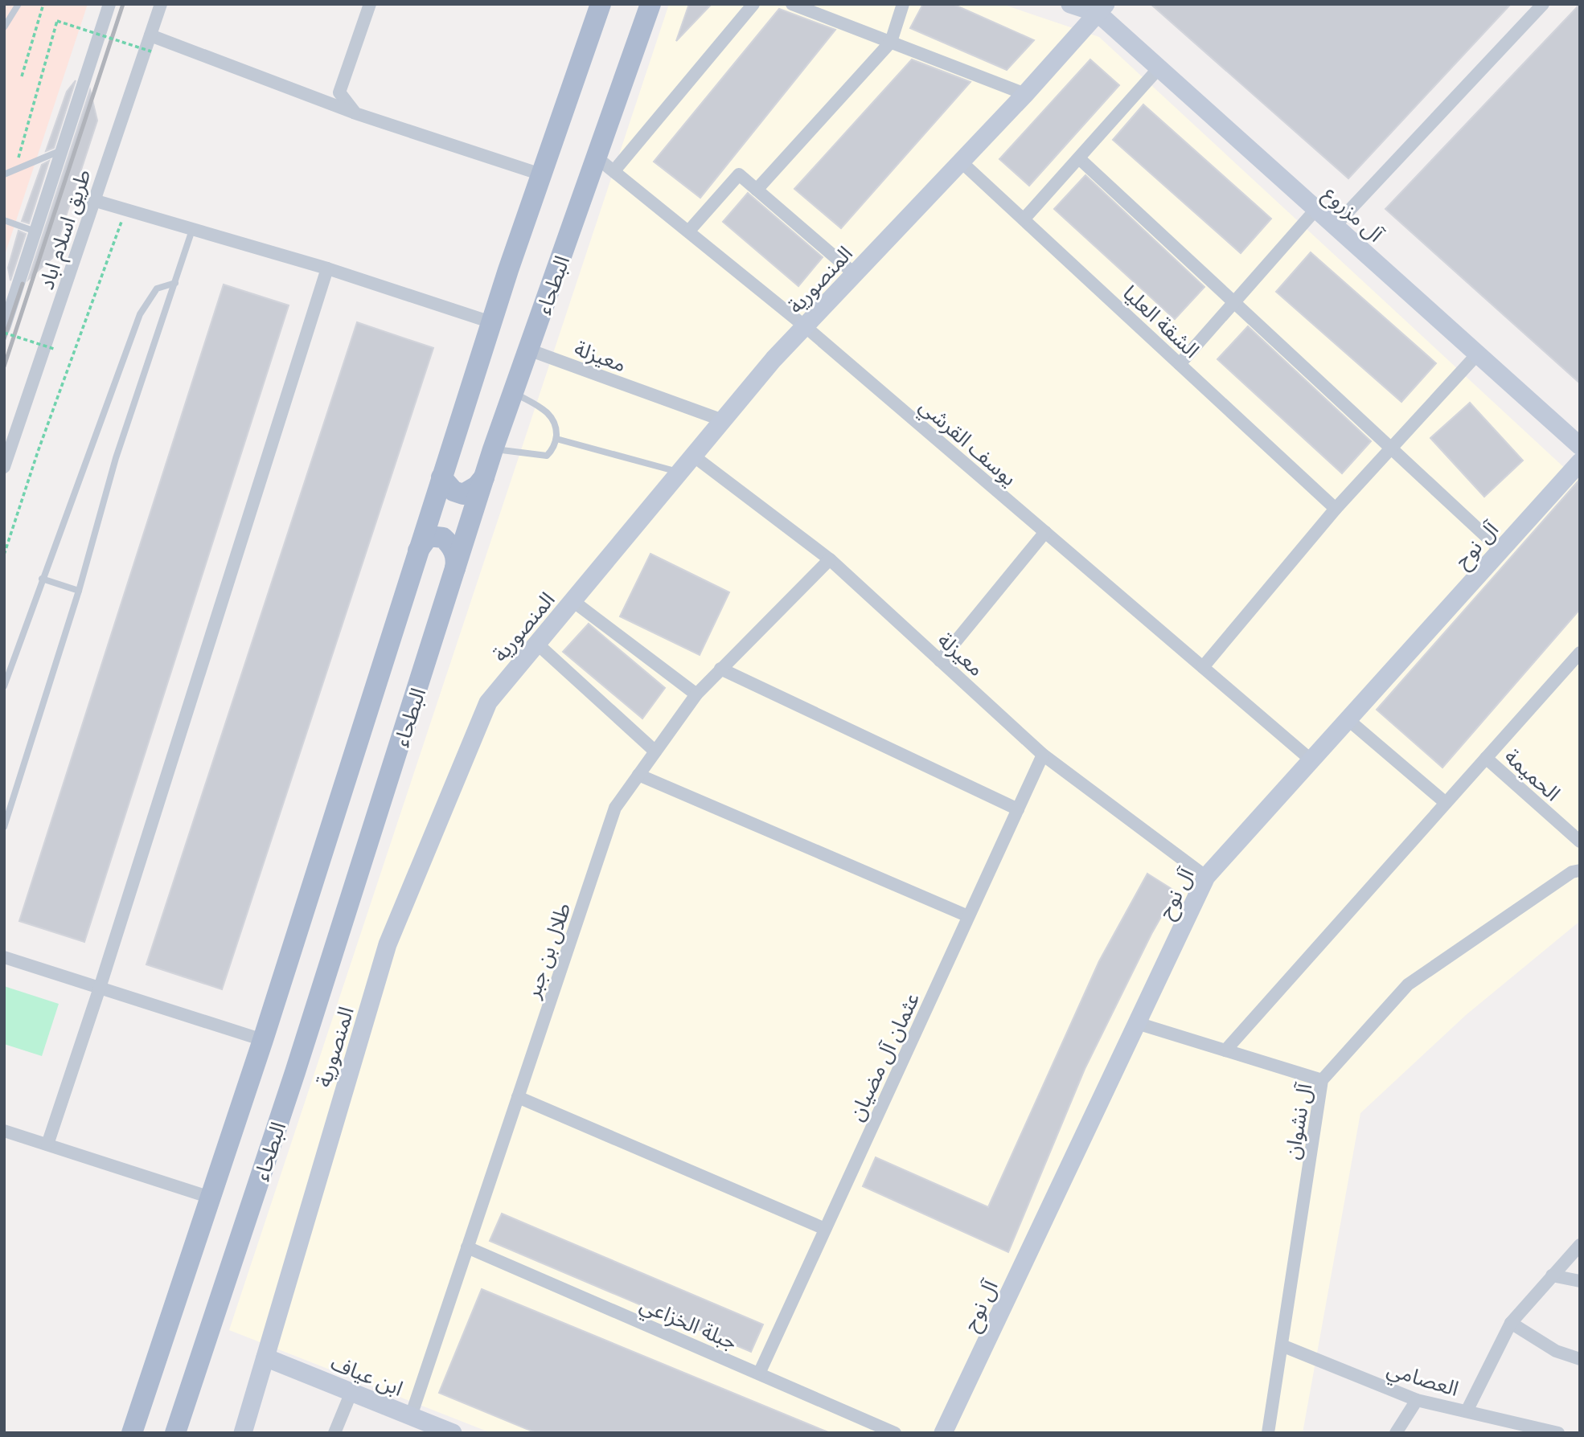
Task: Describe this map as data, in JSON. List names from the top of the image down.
{
  "streets": {
    "main road": ["البطحاء"],
    "street": [
      "آل مزروع",
      "طريق اسلام اباد",
      "المنصورية",
      "الشقة العليا",
      "معيزلة",
      "يوسف القرشي",
      "آل نوح",
      "الحميمة",
      "طلال بن جبر",
      "عثمان آل مضيان",
      "آل نشوان",
      "جبلة الخزاعي",
      "ابن عياف",
      "العصامي"
    ]
  },
  "crossings": [
    ["آل مزروع", "المنصورية"],
    ["المنصورية", "الشقة العليا"],
    ["المنصورية", "معيزلة"],
    ["المنصورية", "يوسف القرشي"],
    ["المنصورية", "ابن عياف"],
    ["البطحاء", "معيزلة"],
    ["البطحاء", "يوسف القرشي"],
    ["معيزلة", "آل نوح"],
    ["معيزلة", "طلال بن جبر"],
    ["معيزلة", "عثمان آل مضيان"],
    ["يوسف القرشي", "آل نوح"],
    ["طلال بن جبر", "جبلة الخزاعي"],
    ["طلال بن جبر", "ابن عياف"],
    ["عثمان آل مضيان", "جبلة الخزاعي"],
    ["آل نشوان", "العصامي"]
  ]
}
